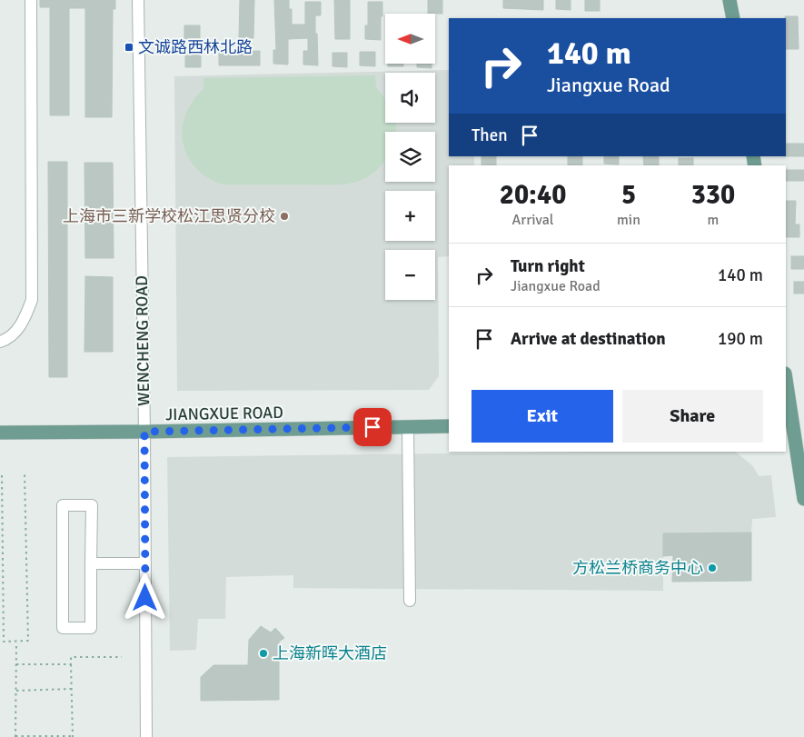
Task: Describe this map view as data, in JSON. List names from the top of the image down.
{
  "streets": {
    "main road": ["JIANGXUE ROAD"],
    "street": ["WENCHENG ROAD"]
  },
  "crossings": [
    ["WENCHENG ROAD", "JIANGXUE ROAD"]
  ],
  "places": {
    "transit": ["文诚路西林北路"],
    "other": ["上海市三新学校松江思贤分校", "方松兰桥商务中心", "上海新晖大酒店"]
  },
  "north": "left",
  "page": {
    "map_buttons": ["+", "−"],
    "turn": ["140 m", "Jiangxue Road"],
    "then": "Then",
    "eta": [
      "20:40",
      "Arrival",
      "5",
      "min",
      "330",
      "m"
    ],
    "list": [
      {
        "name": "Turn right",
        "note": "Jiangxue Road",
        "value": "140 m"
      },
      {
        "name": "Arrive at destination",
        "value": "190 m"
      }
    ],
    "buttons": ["Exit", "Share"]
  }
}
